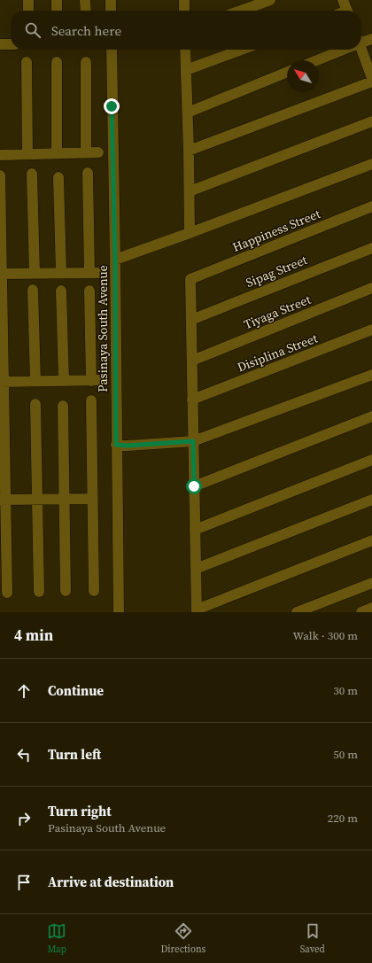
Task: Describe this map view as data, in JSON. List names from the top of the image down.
{
  "streets": {
    "street": [
      "Happiness Street",
      "Sipag Street",
      "Tiyaga Street",
      "Pasinaya South Avenue",
      "Disiplina Street"
    ]
  },
  "crossings": [
    ["Happiness Street", "Sipag Street"]
  ],
  "north": "top left",
  "page": {
    "search": "Search here",
    "heading": ["4 min", "Walk · 300 m"],
    "list": [
      ["Continue", "30 m"],
      ["Turn left", "50 m"],
      ["Turn right", "Pasinaya South Avenue", "220 m"],
      "Arrive at destination"
    ],
    "nav": ["Map", "Directions", "Saved"]
  }
}
